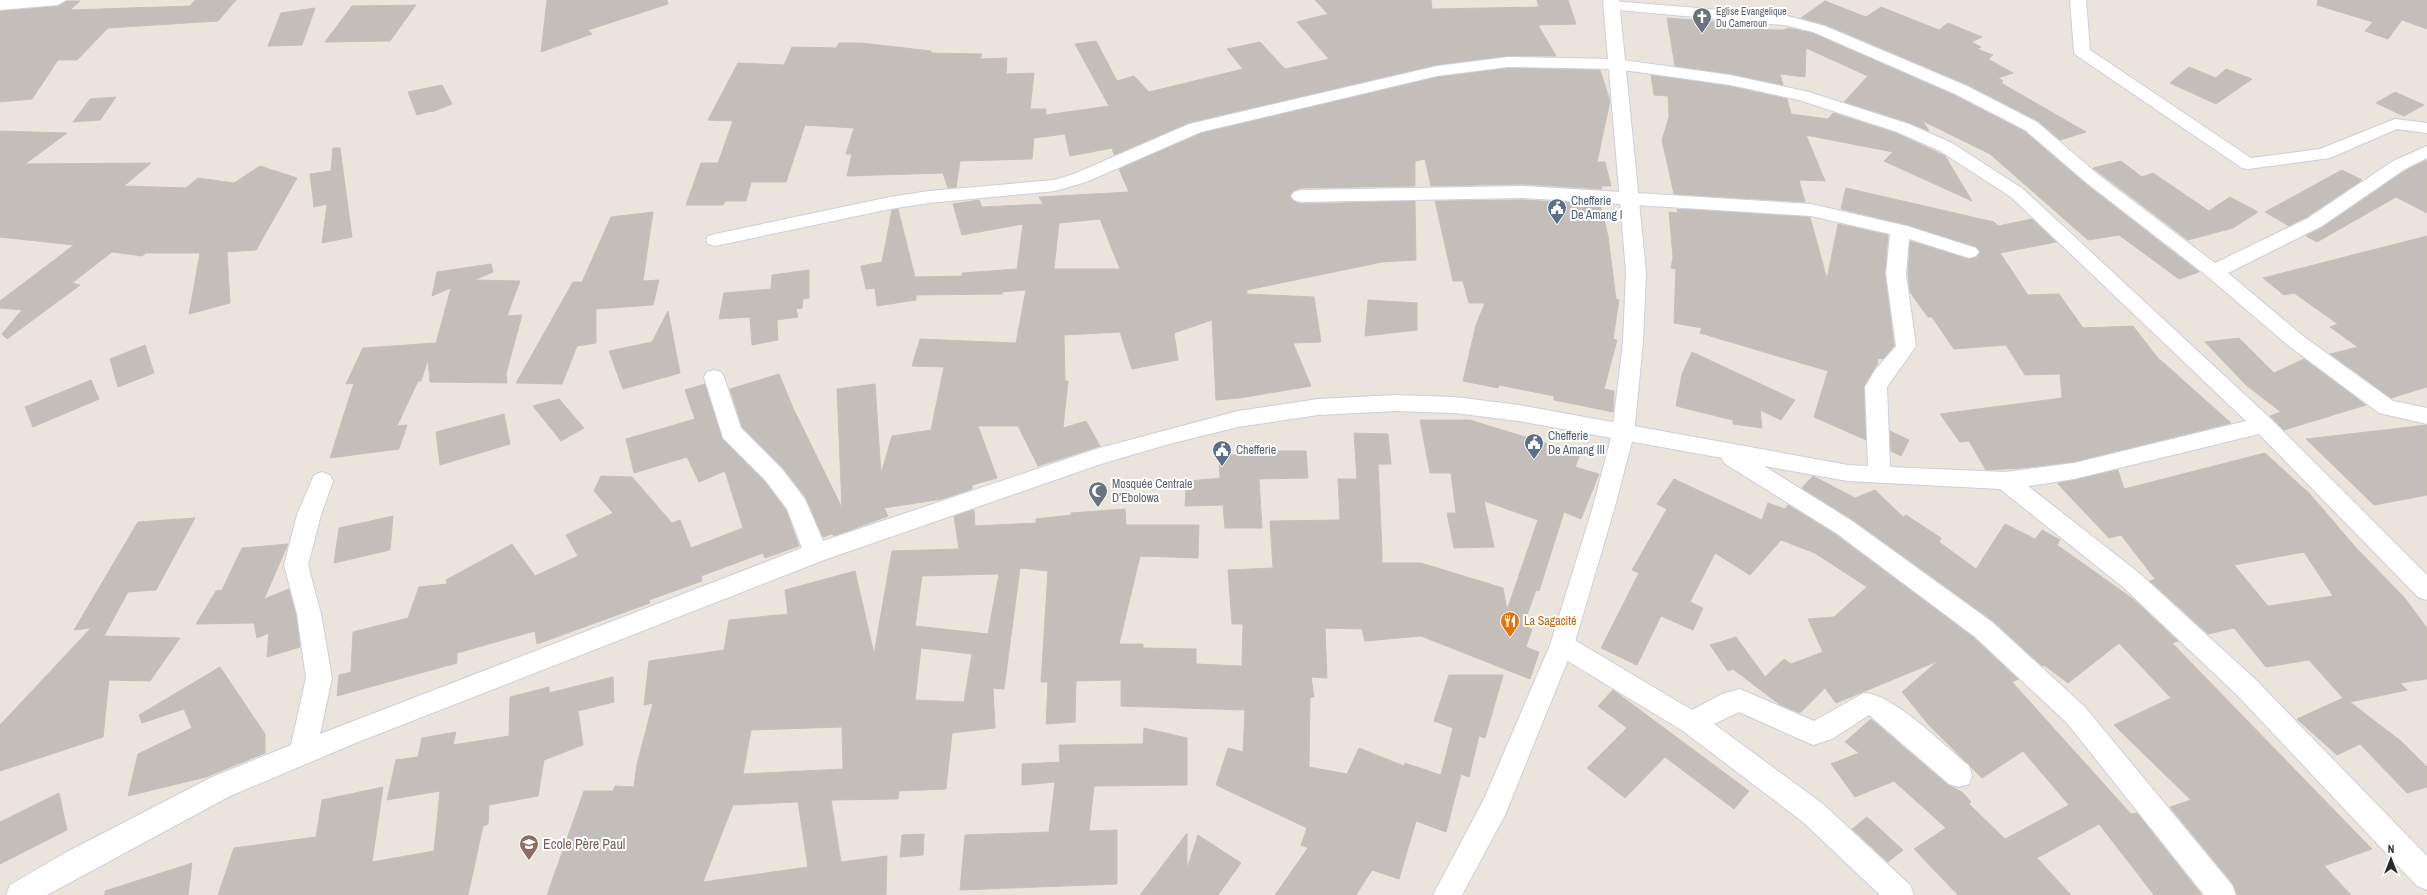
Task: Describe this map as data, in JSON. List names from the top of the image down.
{
  "places": {
    "church": ["Eglise Evangelique Du Cameroun"],
    "public building": ["Chefferie De Amang I", "Chefferie De Amang III", "Chefferie"],
    "mosque": ["Mosquée Centrale D’Ebolowa"],
    "restaurant": ["La Sagacité"],
    "school or university": ["Ecole Père Paul"]
  },
  "north": "top"
}
